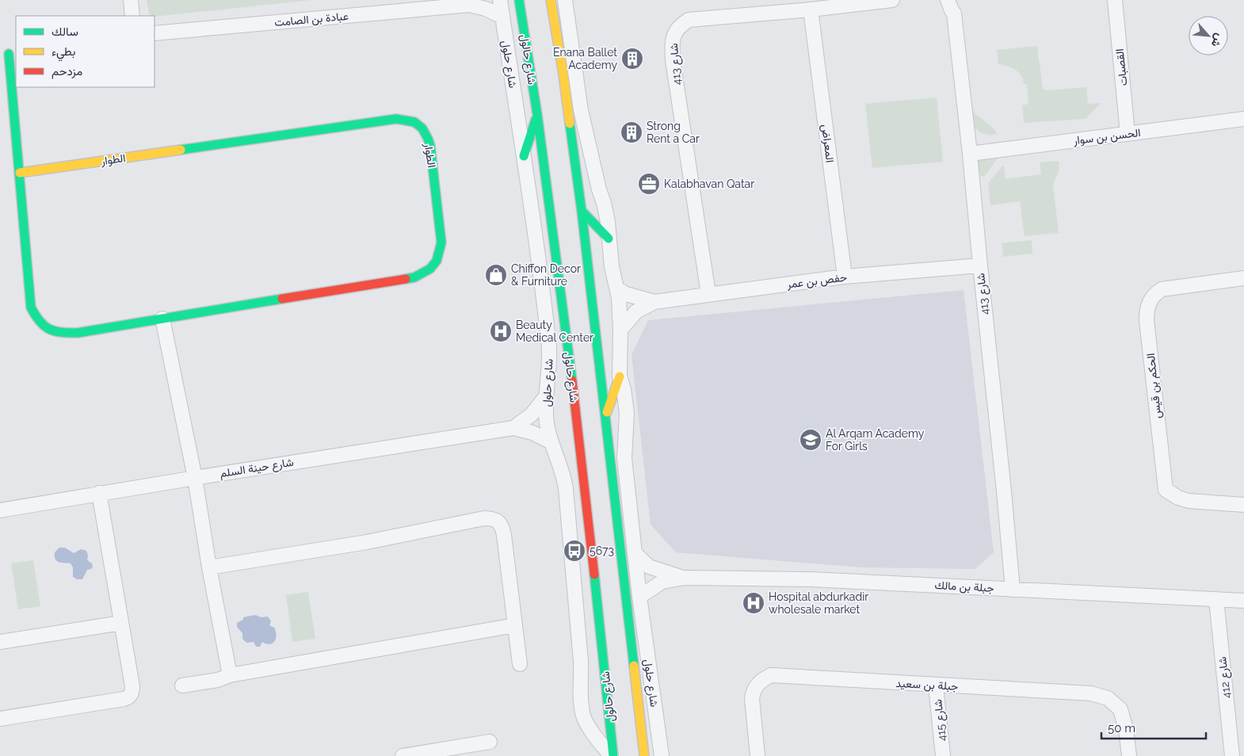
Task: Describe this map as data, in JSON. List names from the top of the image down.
{
  "streets": {
    "main road": ["شارع حالول", "الطوار"],
    "street": [
      "عبادة بن الصامت",
      "شارع حلول",
      "شارع 413",
      "القصبات",
      "الحسن بن سوار",
      "المعراض",
      "حفص بن عمر",
      "الحكم بن قيس",
      "شارع حينة السلم",
      "جبلة بن مالك",
      "شارع 412",
      "جبلة بن سعيد",
      "شارع 415"
    ]
  },
  "crossings": [
    ["عبادة بن الصامت", "شارع حلول"],
    ["شارع حالول", "شارع حلول"],
    ["شارع حلول", "حفص بن عمر"],
    ["شارع حلول", "شارع حينة السلم"],
    ["شارع حلول", "جبلة بن مالك"],
    ["شارع 413", "الحسن بن سوار"],
    ["شارع 413", "المعراض"],
    ["شارع 413", "حفص بن عمر"],
    ["شارع 413", "جبلة بن مالك"],
    ["القصبات", "الحسن بن سوار"],
    ["المعراض", "حفص بن عمر"],
    ["جبلة بن مالك", "شارع 412"],
    ["جبلة بن سعيد", "شارع 415"]
  ],
  "places": {
    "building": ["Enana Ballet Academy", "Strong Rent a Car"],
    "office": ["Kalabhavan Qatar"],
    "shop": ["Chiffon Decor & Furniture"],
    "hospital": ["Beauty Medical Center", "Hospital abdurkadir wholesale market"],
    "school or university": ["Al Arqam Academy For Girls"],
    "bus stop": ["5673"]
  },
  "legend": ["سالك", "بطيء", "مزدحم"],
  "scale_bar": "50 m",
  "north": "bottom right"
}
